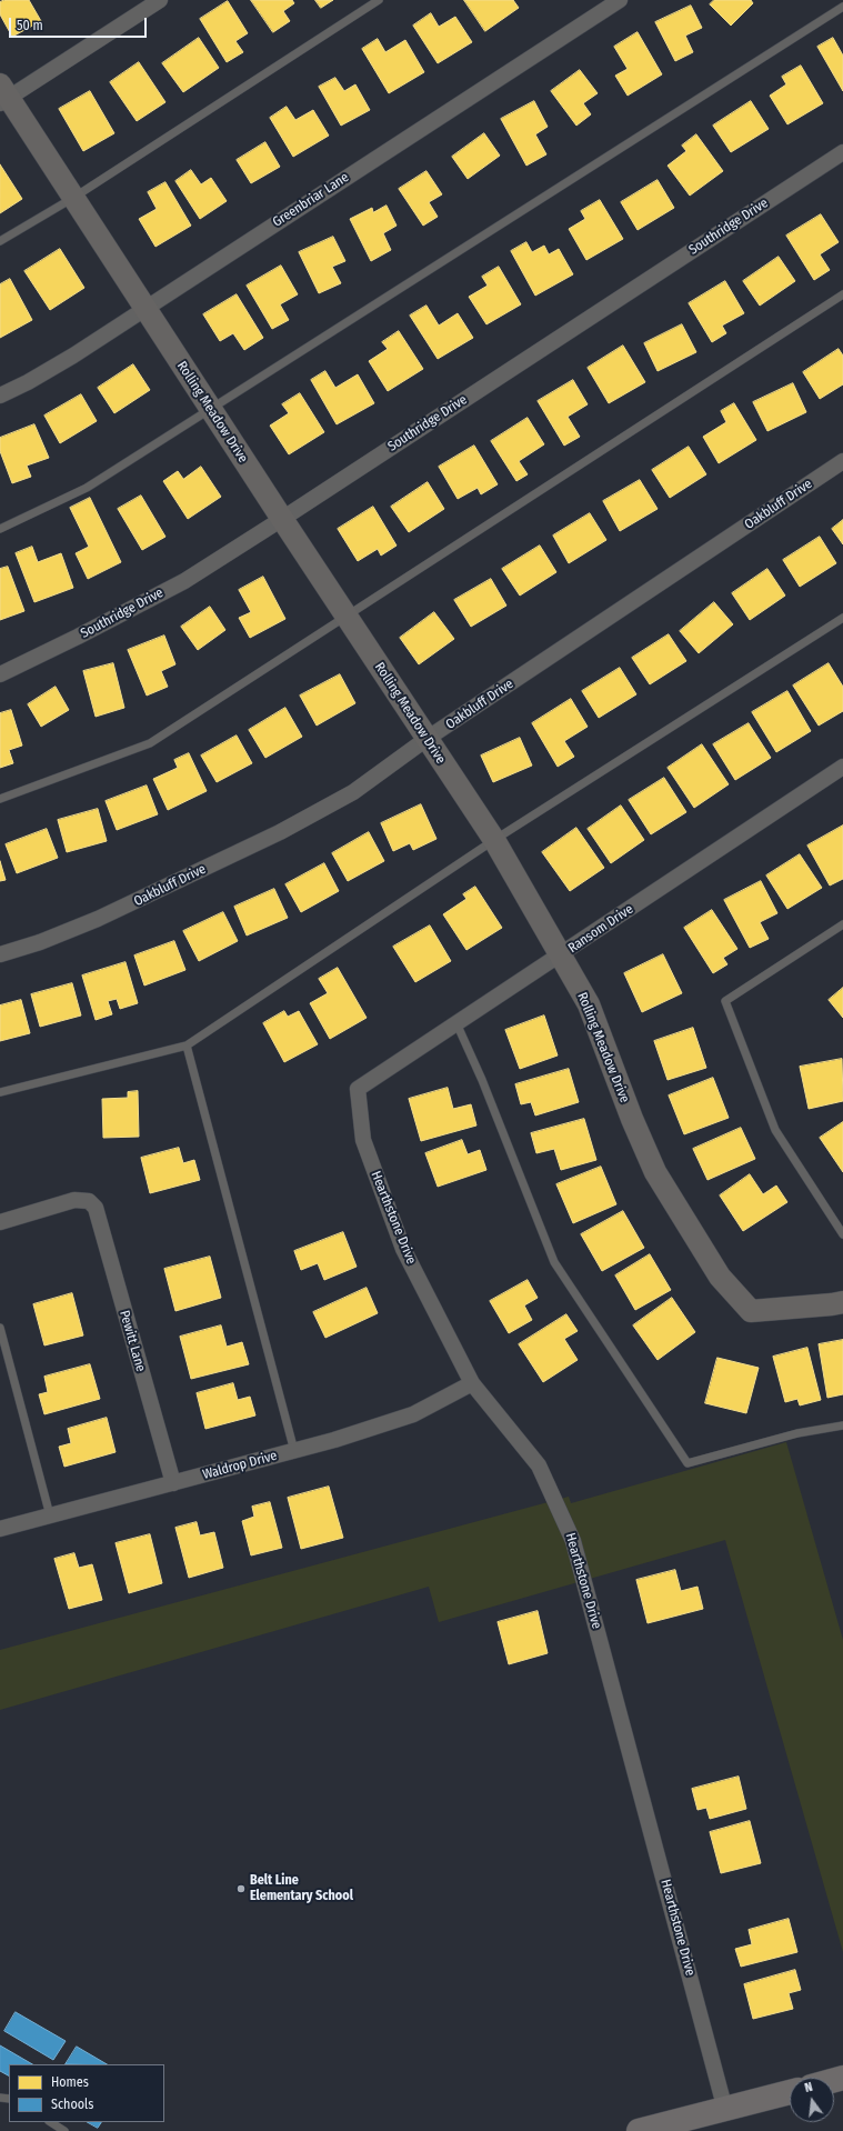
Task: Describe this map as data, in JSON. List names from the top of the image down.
{
  "streets": {
    "street": [
      "Greenbriar Lane",
      "Southridge Drive",
      "Rolling Meadow Drive",
      "Oakbluff Drive",
      "Ransom Drive",
      "Hearthstone Drive",
      "Pewitt Lane",
      "Waldrop Drive"
    ]
  },
  "crossings": [
    ["Greenbriar Lane", "Rolling Meadow Drive"],
    ["Southridge Drive", "Rolling Meadow Drive"],
    ["Rolling Meadow Drive", "Oakbluff Drive"],
    ["Rolling Meadow Drive", "Ransom Drive"],
    ["Ransom Drive", "Hearthstone Drive"],
    ["Hearthstone Drive", "Waldrop Drive"],
    ["Pewitt Lane", "Waldrop Drive"]
  ],
  "places": ["Belt Line Elementary School"],
  "legend": ["Homes", "Schools"],
  "scale_bar": "50 m",
  "north": "top"
}
